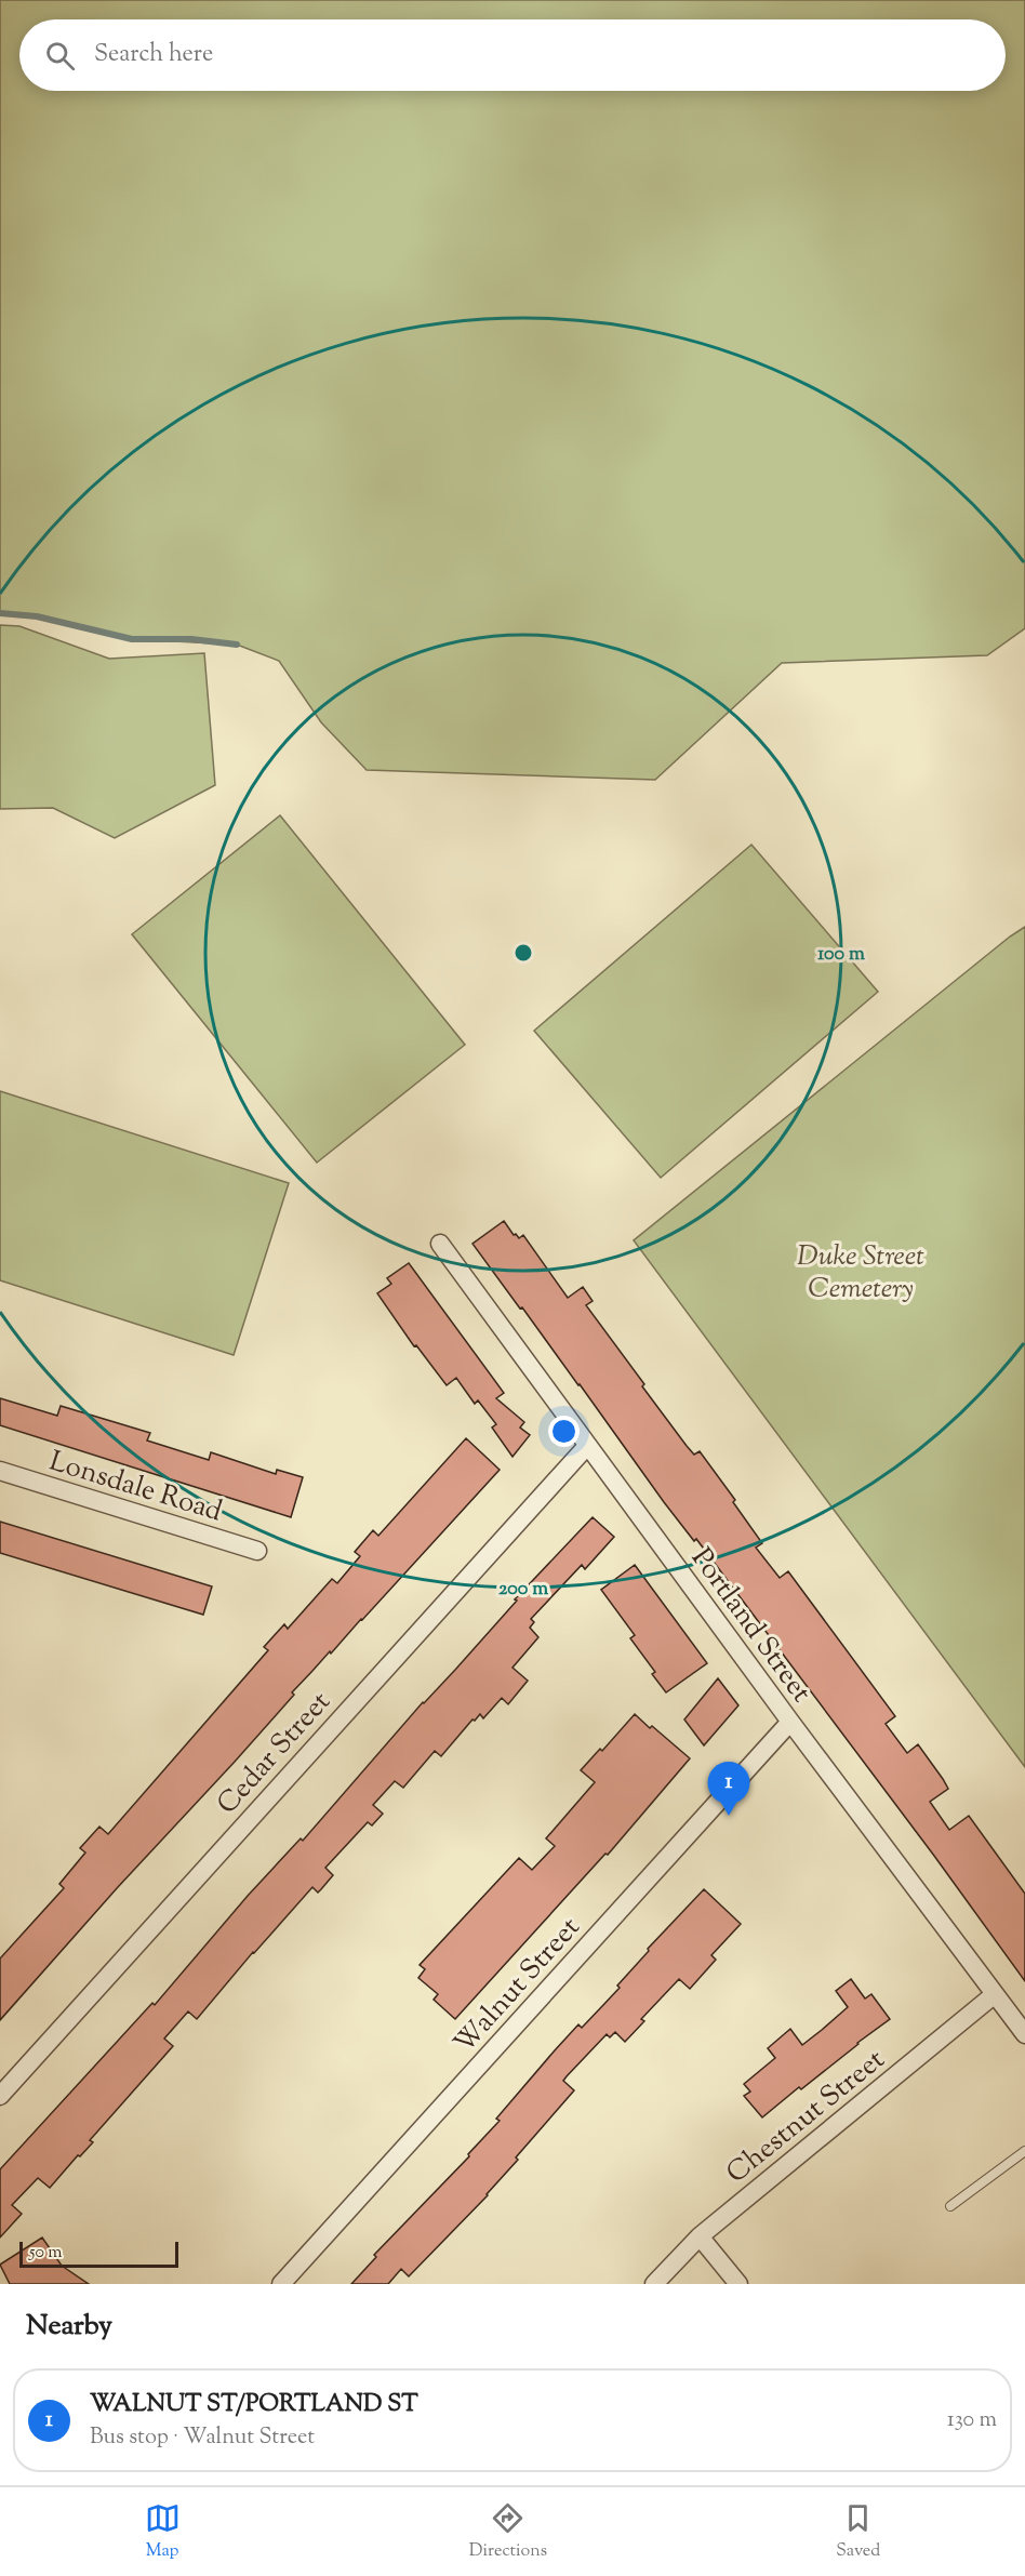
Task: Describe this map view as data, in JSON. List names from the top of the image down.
{
  "streets": {
    "street": [
      "Lonsdale Road",
      "Portland Street",
      "Cedar Street",
      "Walnut Street",
      "Chestnut Street"
    ]
  },
  "crossings": [
    ["Portland Street", "Cedar Street"],
    ["Portland Street", "Walnut Street"],
    ["Portland Street", "Chestnut Street"]
  ],
  "parks": ["Duke Street Cemetery"],
  "scale_bar": "50 m",
  "page": {
    "search": "Search here",
    "pins": "1",
    "scale": "50 m",
    "heading": "Nearby",
    "list": [
      {
        "mark": "1",
        "name": "WALNUT ST/PORTLAND ST",
        "note": "Bus stop · Walnut Street",
        "value": "130 m"
      }
    ],
    "nav": ["Map", "Directions", "Saved"]
  },
  "rings": ["100 m", "200 m"]
}
